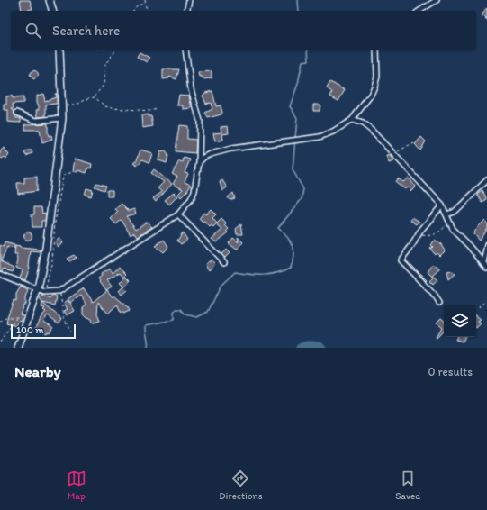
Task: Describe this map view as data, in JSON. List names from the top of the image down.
{
  "scale_bar": "100 m",
  "page": {
    "search": "Search here",
    "scale": "100 m",
    "heading": ["Nearby", "0 results"],
    "nav": ["Map", "Directions", "Saved"]
  }
}
